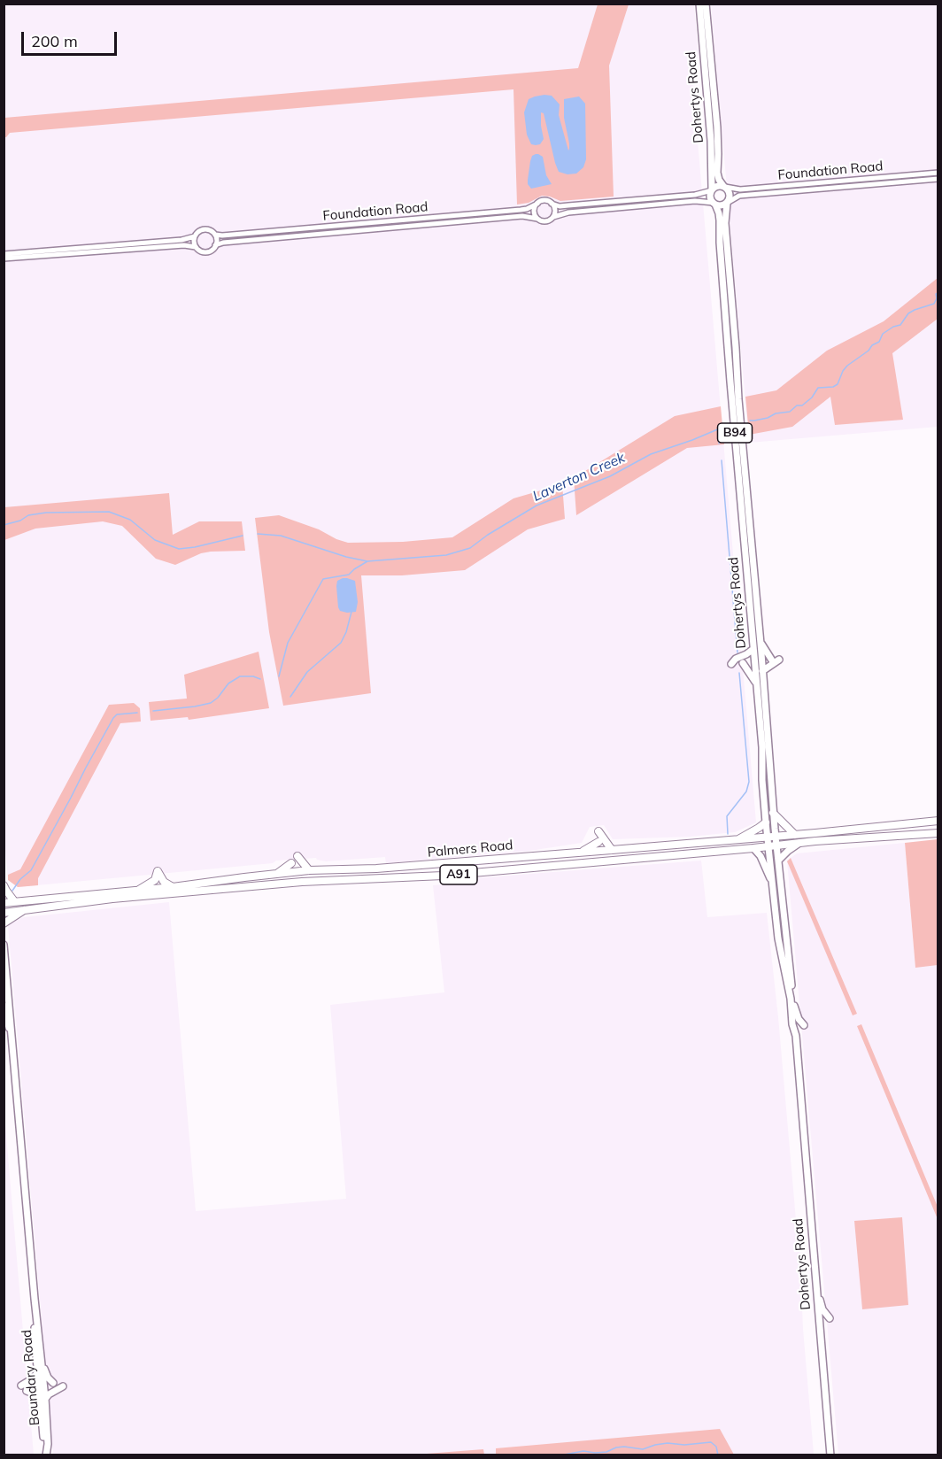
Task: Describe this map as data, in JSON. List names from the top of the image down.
{
  "streets": {
    "highway": ["Palmers Road", "A91"],
    "main road": ["Dohertys Road", "B94", "Boundary Road"],
    "street": ["Foundation Road"]
  },
  "crossings": [
    ["Dohertys Road", "Foundation Road"],
    ["Dohertys Road", "B94"],
    ["Dohertys Road", "Palmers Road"],
    ["Foundation Road", "B94"]
  ],
  "water": ["Laverton Creek"],
  "scale_bar": "200 m"
}
